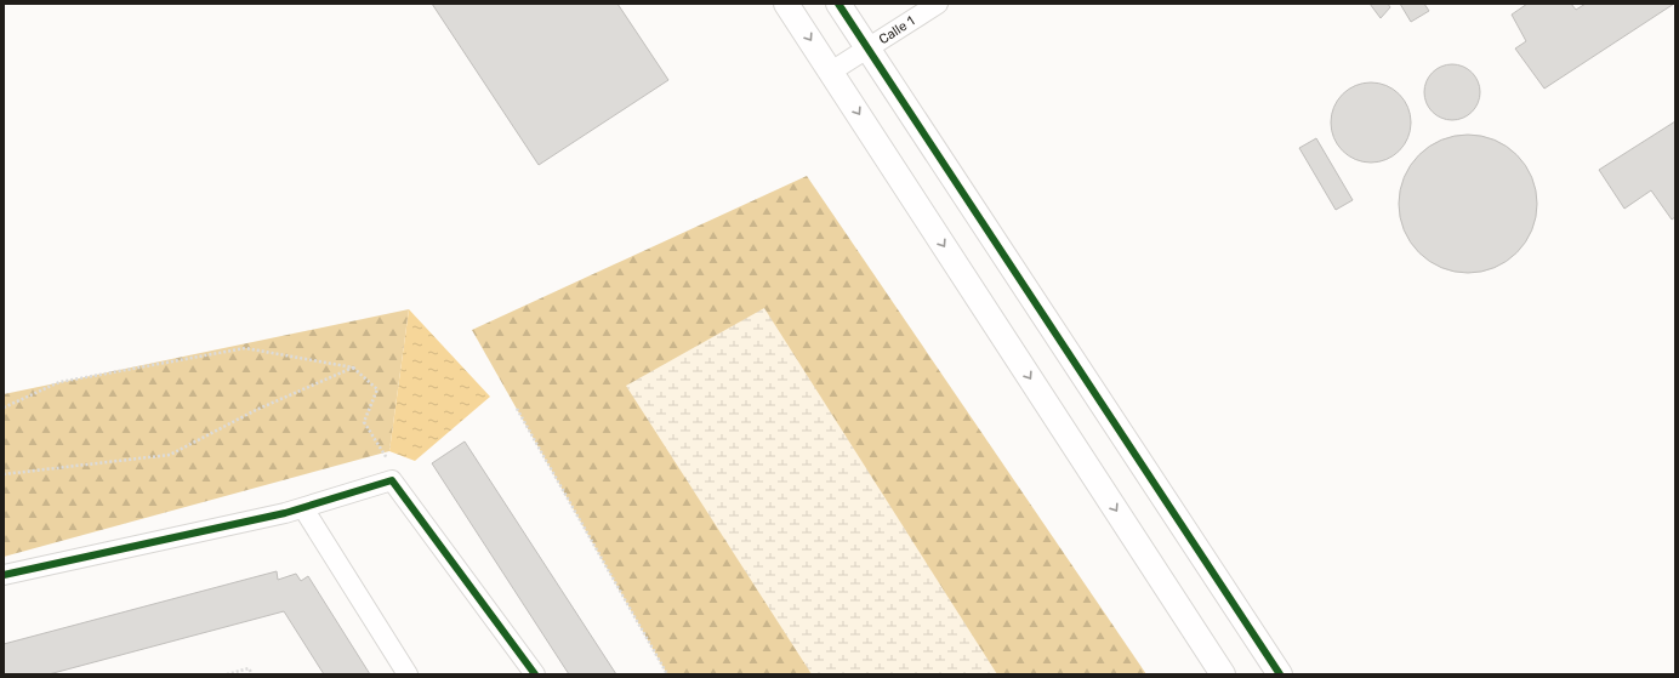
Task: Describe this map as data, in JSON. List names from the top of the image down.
{
  "streets": {
    "street": ["Calle 1"]
  }
}
